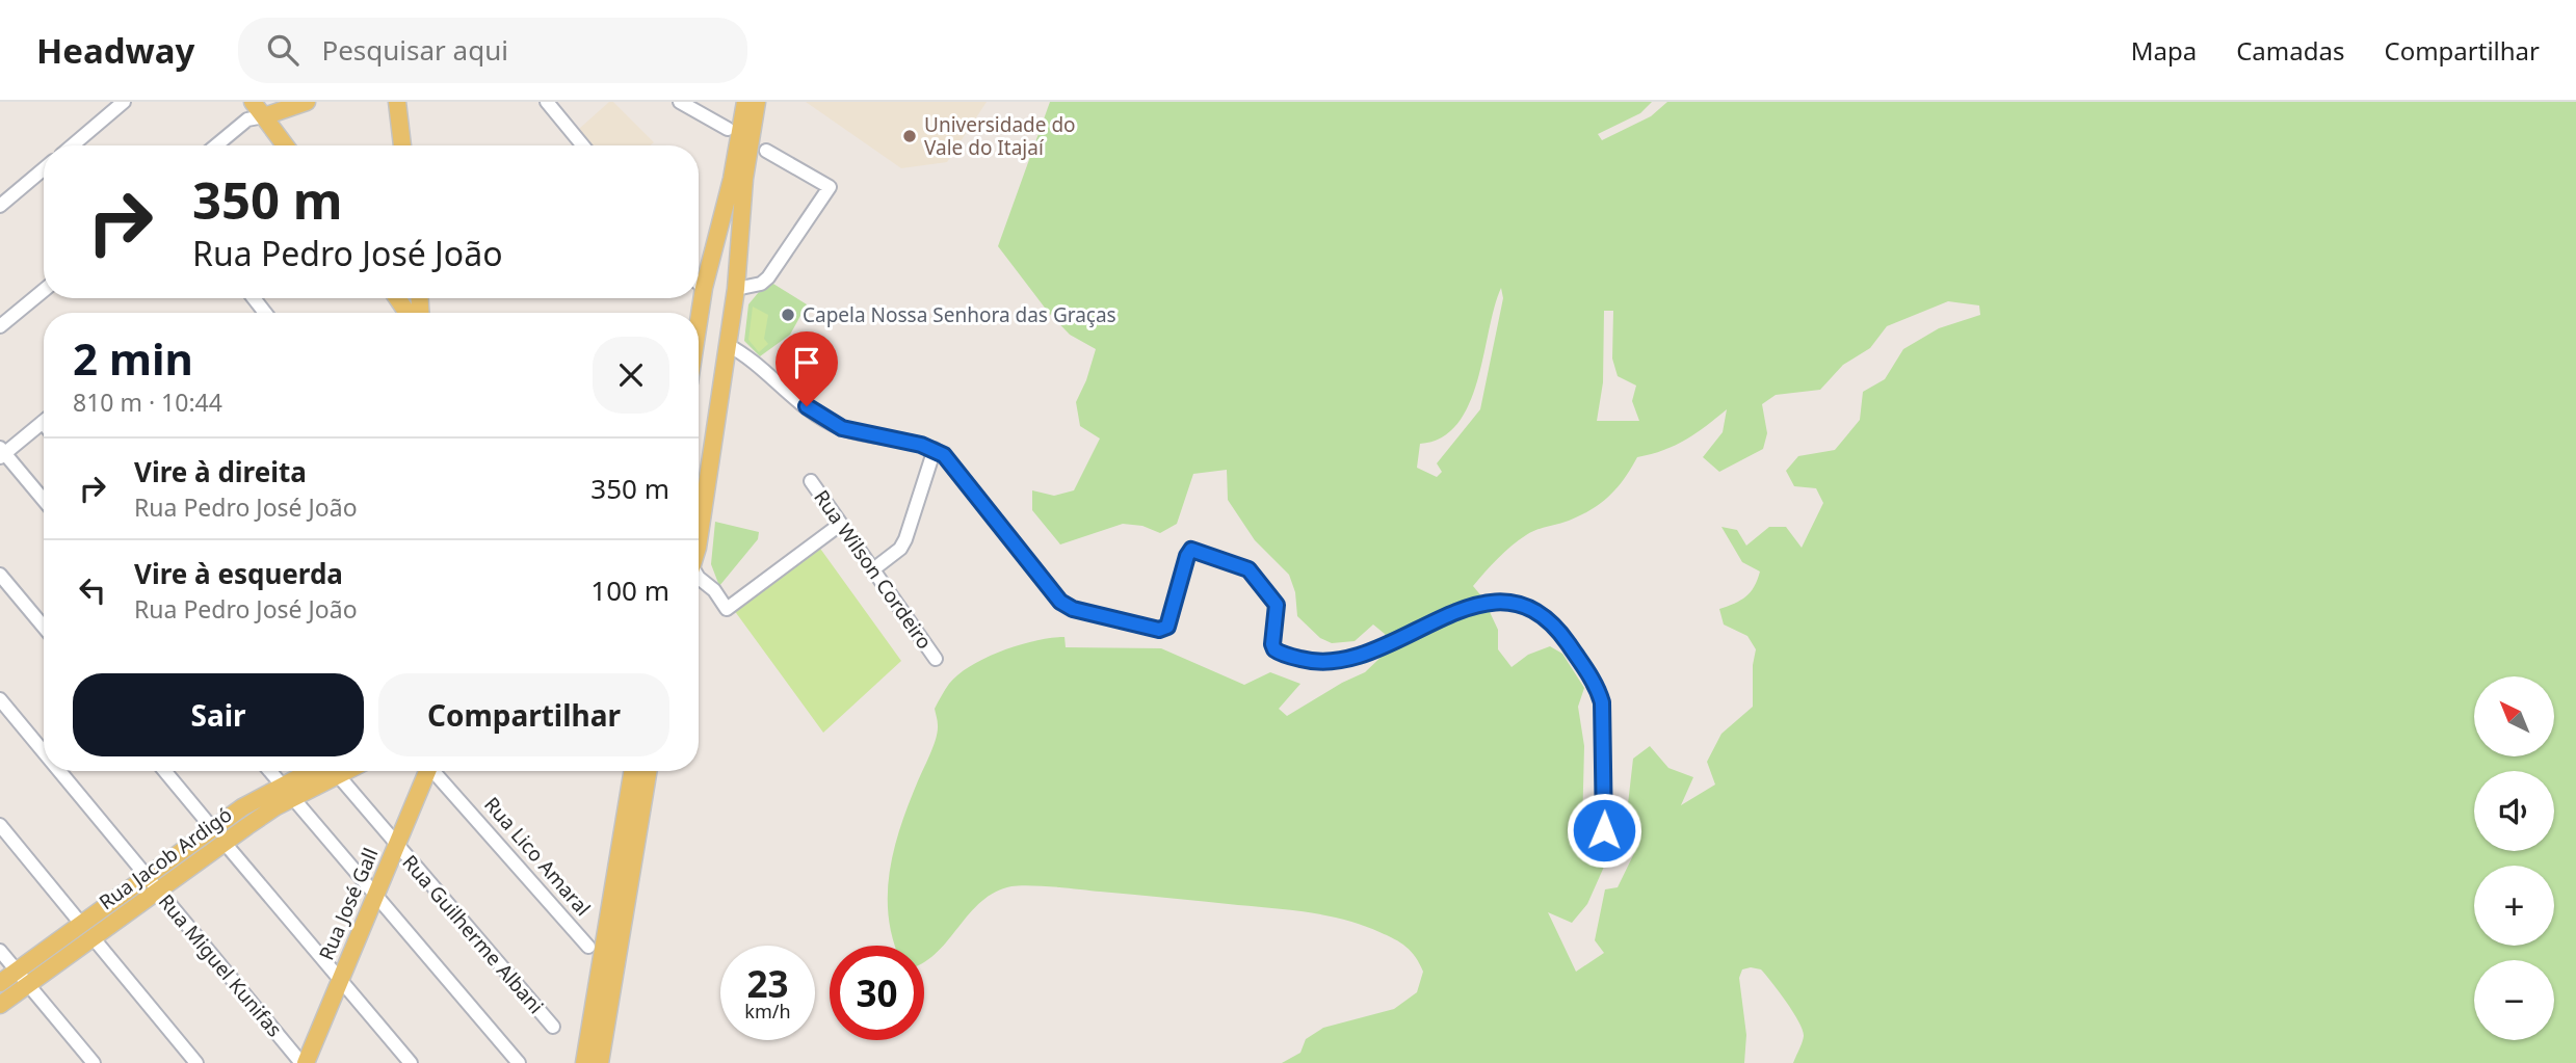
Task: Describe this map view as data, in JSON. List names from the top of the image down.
{
  "streets": {
    "main road": ["Rua Jacob Ardigó", "Rua José Gall"],
    "street": [
      "Rua Wilson Cordeiro",
      "Rua Lico Amaral",
      "Rua Guilherme Albani",
      "Rua Miguel Kunifas"
    ]
  },
  "crossings": [
    ["Rua Jacob Ardigó", "Rua Miguel Kunifas"],
    ["Rua José Gall", "Rua Guilherme Albani"],
    ["Rua José Gall", "Rua Miguel Kunifas"]
  ],
  "places": ["Universidade do Vale do Itajaí", "Capela Nossa Senhora das Graças"],
  "north": "top left",
  "page": {
    "header": "Headway",
    "search": "Pesquisar aqui",
    "nav": ["Mapa", "Camadas", "Compartilhar"],
    "turn": ["350 m", "Rua Pedro José João"],
    "heading": ["2 min", "810 m · 10:44"],
    "list": [
      {
        "name": "Vire à direita",
        "note": "Rua Pedro José João",
        "value": "350 m"
      },
      {
        "name": "Vire à esquerda",
        "note": "Rua Pedro José João",
        "value": "100 m"
      }
    ],
    "buttons": ["Sair", "Compartilhar"],
    "map_buttons": ["+", "−"],
    "speed": "23 km/h",
    "limit": "30"
  }
}
